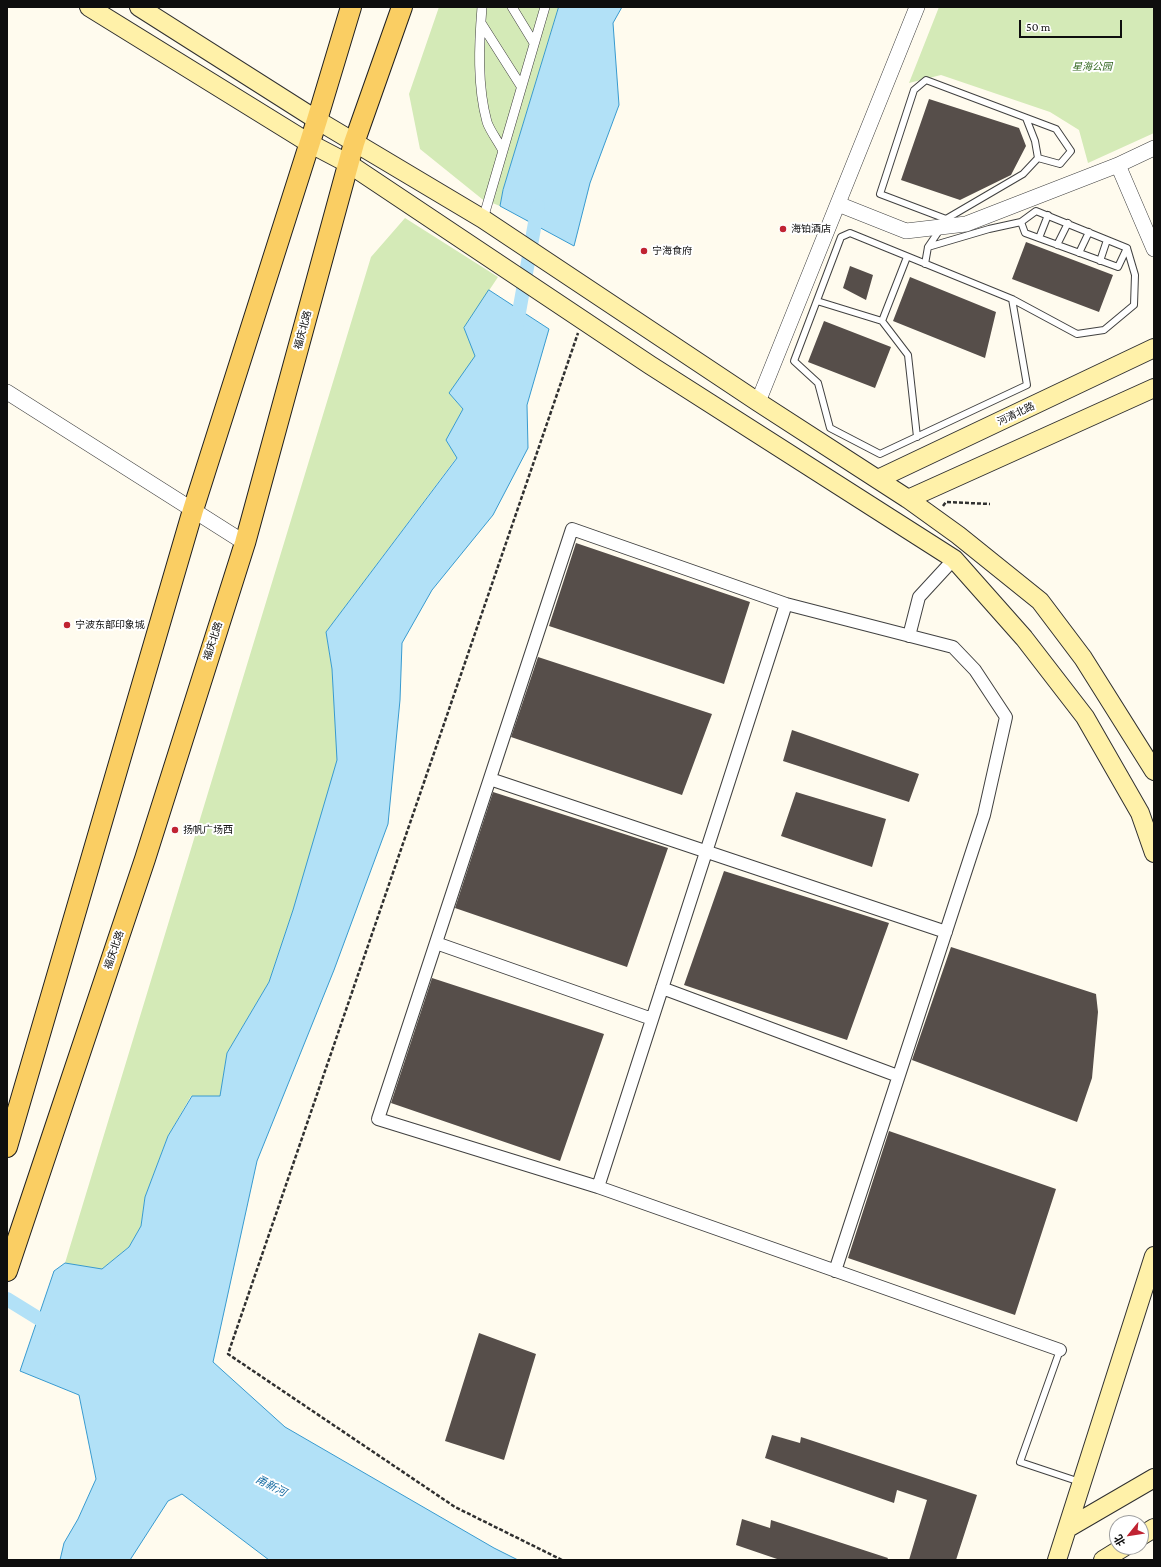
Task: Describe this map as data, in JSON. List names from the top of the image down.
{
  "streets": {
    "main road": ["福庆北路", "河清北路"]
  },
  "water": ["甬新河"],
  "parks": ["星海公园"],
  "places": [
    "海铂酒店",
    "宁海食府",
    "宁波东部印象城",
    "扬帆广场西"
  ],
  "scale_bar": "50 m",
  "north": "bottom left"
}
